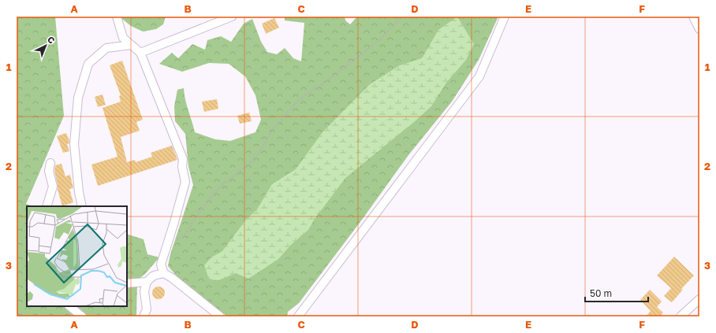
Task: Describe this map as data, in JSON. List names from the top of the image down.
{
  "scale_bar": "50 m",
  "north": "top right",
  "grid": {
    "columns": [
      "A",
      "B",
      "C",
      "D",
      "E",
      "F"
    ],
    "rows": ["1", "2", "3"]
  }
}
